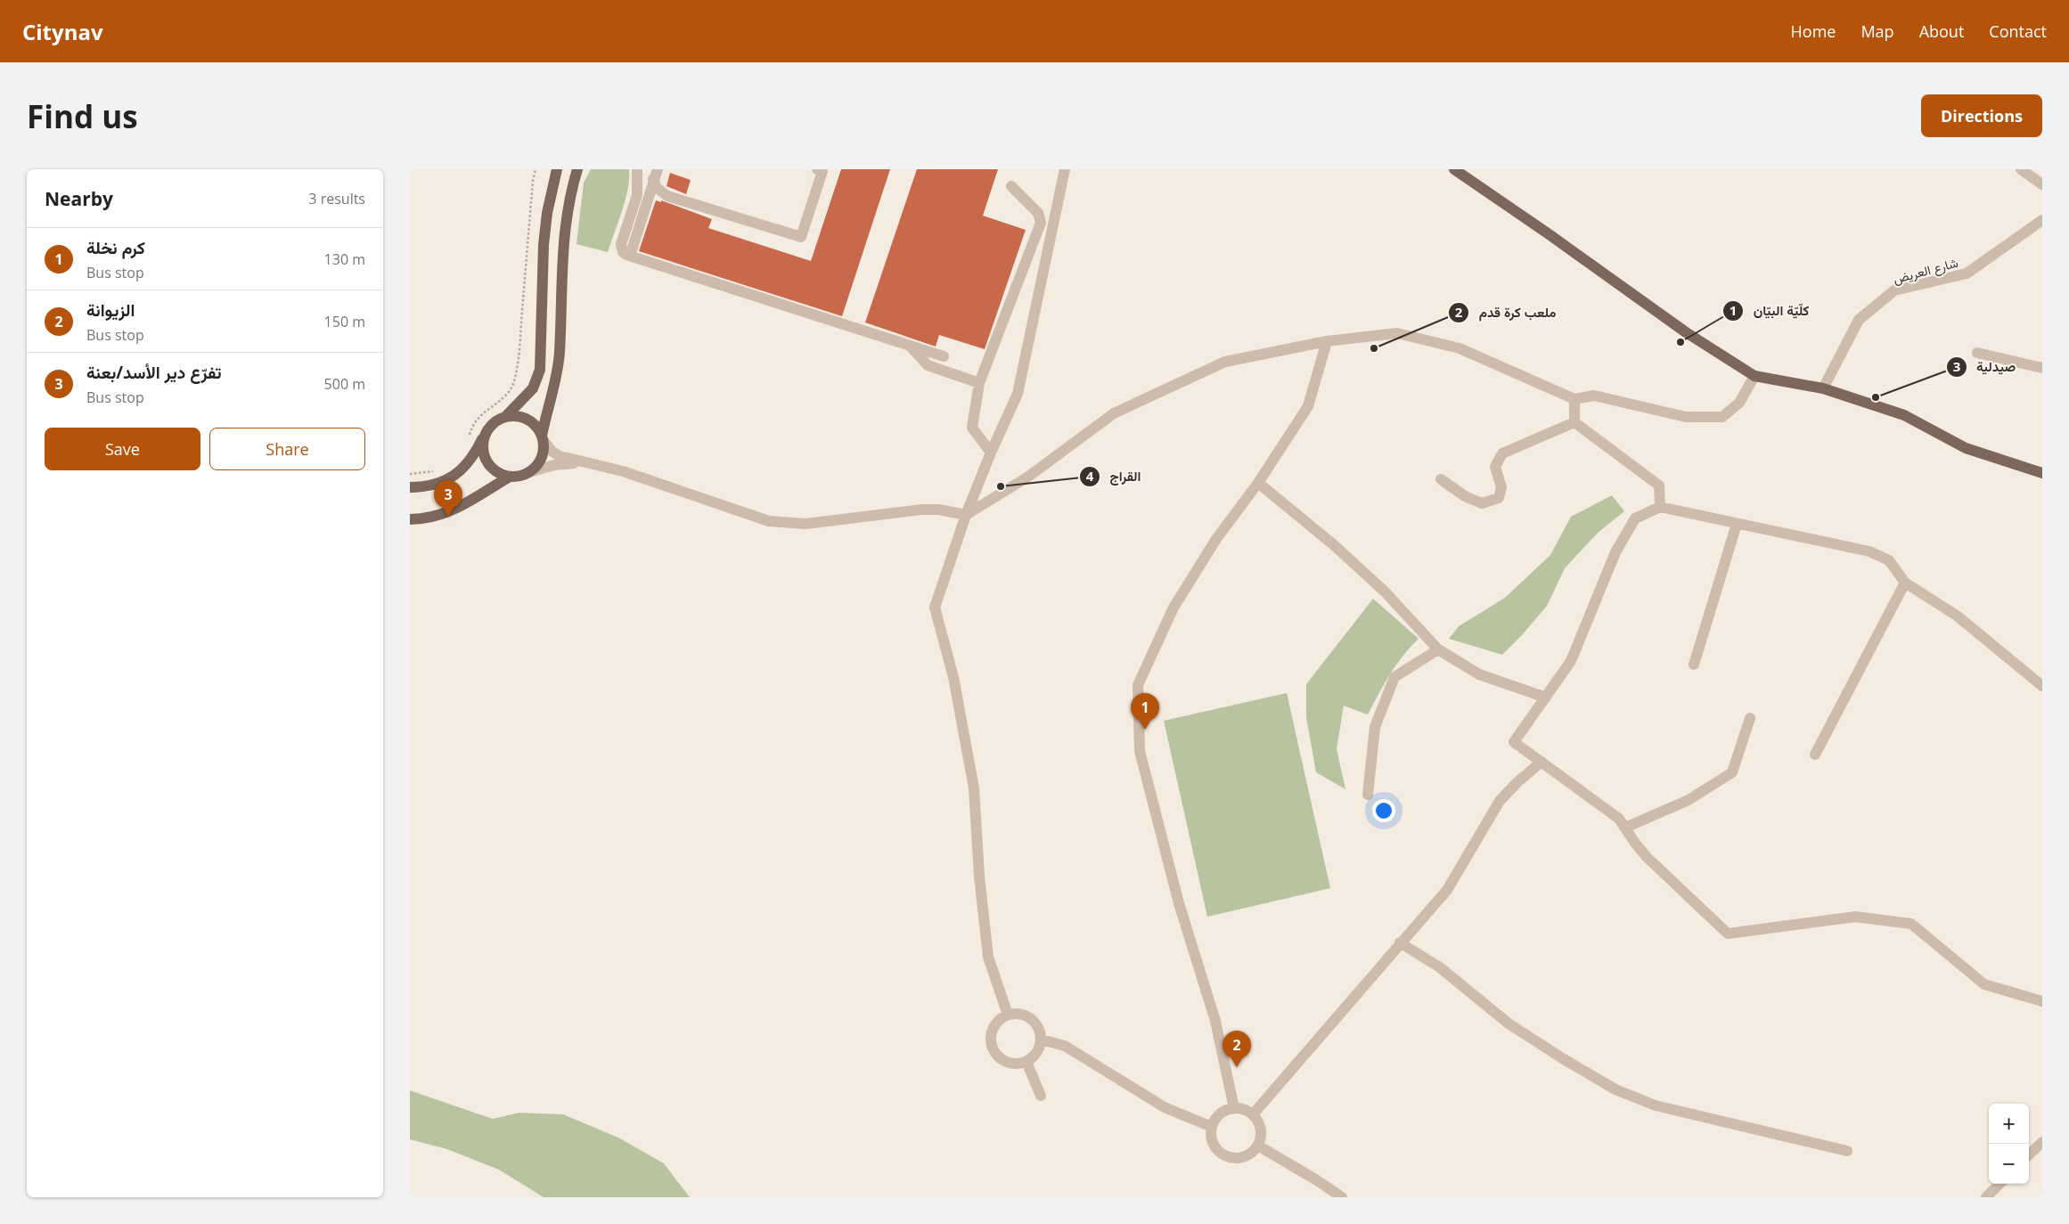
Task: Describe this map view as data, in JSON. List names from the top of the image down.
{
  "streets": {
    "street": ["شارع العريض"]
  },
  "places": [
    "كلّيّة البيّان",
    "ملعب كرة قدم",
    "صيدلية",
    "القراج"
  ],
  "page": {
    "header": "Citynav",
    "nav": [
      "Home",
      "Map",
      "About",
      "Contact"
    ],
    "buttons": [
      "Directions",
      ["Save", "Share"]
    ],
    "title": "Find us",
    "heading": ["Nearby", "3 results"],
    "list": [
      {
        "mark": "1",
        "name": "كرم نخلة",
        "note": "Bus stop",
        "value": "130 m"
      },
      {
        "mark": "2",
        "name": "الزيوانة",
        "note": "Bus stop",
        "value": "150 m"
      },
      {
        "mark": "3",
        "name": "تفرّع دير الأسد/بعنة",
        "note": "Bus stop",
        "value": "500 m"
      }
    ],
    "pins": ["3", "1", "2"],
    "map_buttons": ["+", "−"]
  }
}
